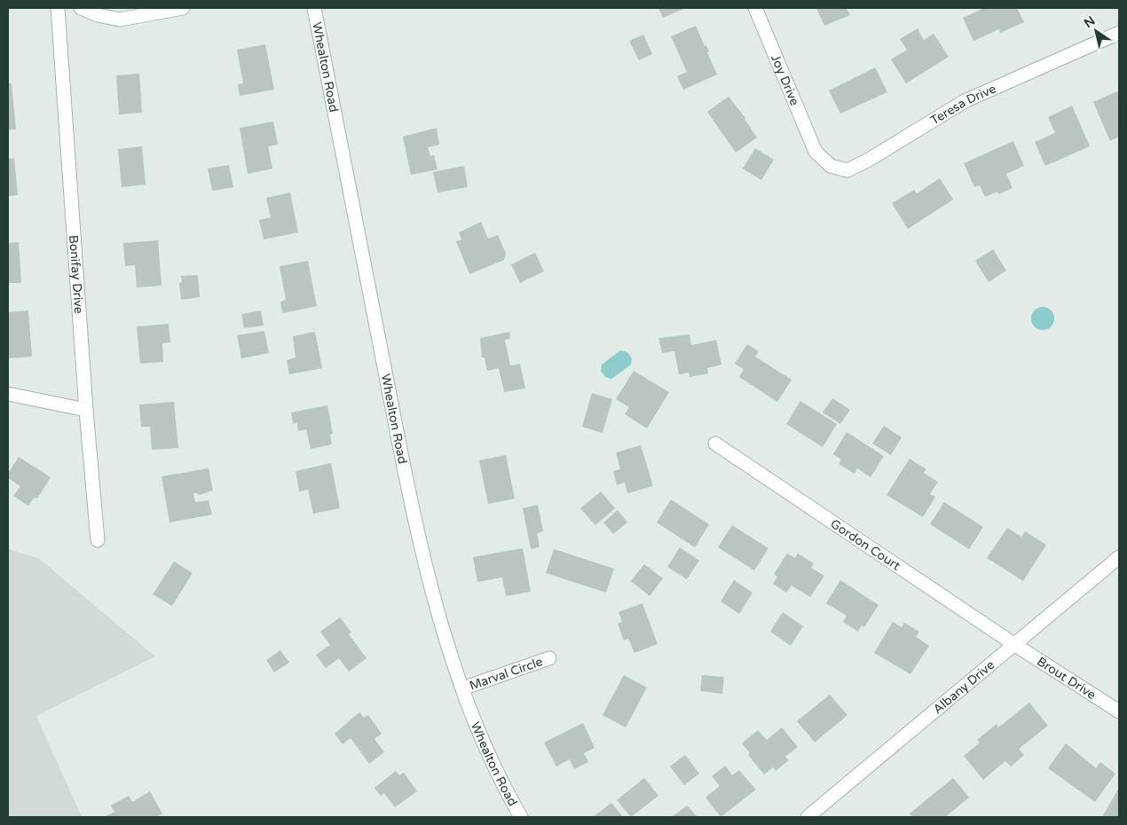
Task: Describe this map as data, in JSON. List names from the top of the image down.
{
  "streets": {
    "street": [
      "Whealton Road",
      "Joy Drive",
      "Teresa Drive",
      "Bonifay Drive",
      "Gordon Court",
      "Marval Circle",
      "Brout Drive",
      "Albany Drive"
    ]
  },
  "crossings": [
    ["Whealton Road", "Marval Circle"],
    ["Joy Drive", "Teresa Drive"],
    ["Gordon Court", "Brout Drive"],
    ["Gordon Court", "Albany Drive"],
    ["Brout Drive", "Albany Drive"]
  ],
  "north": "top left"
}
